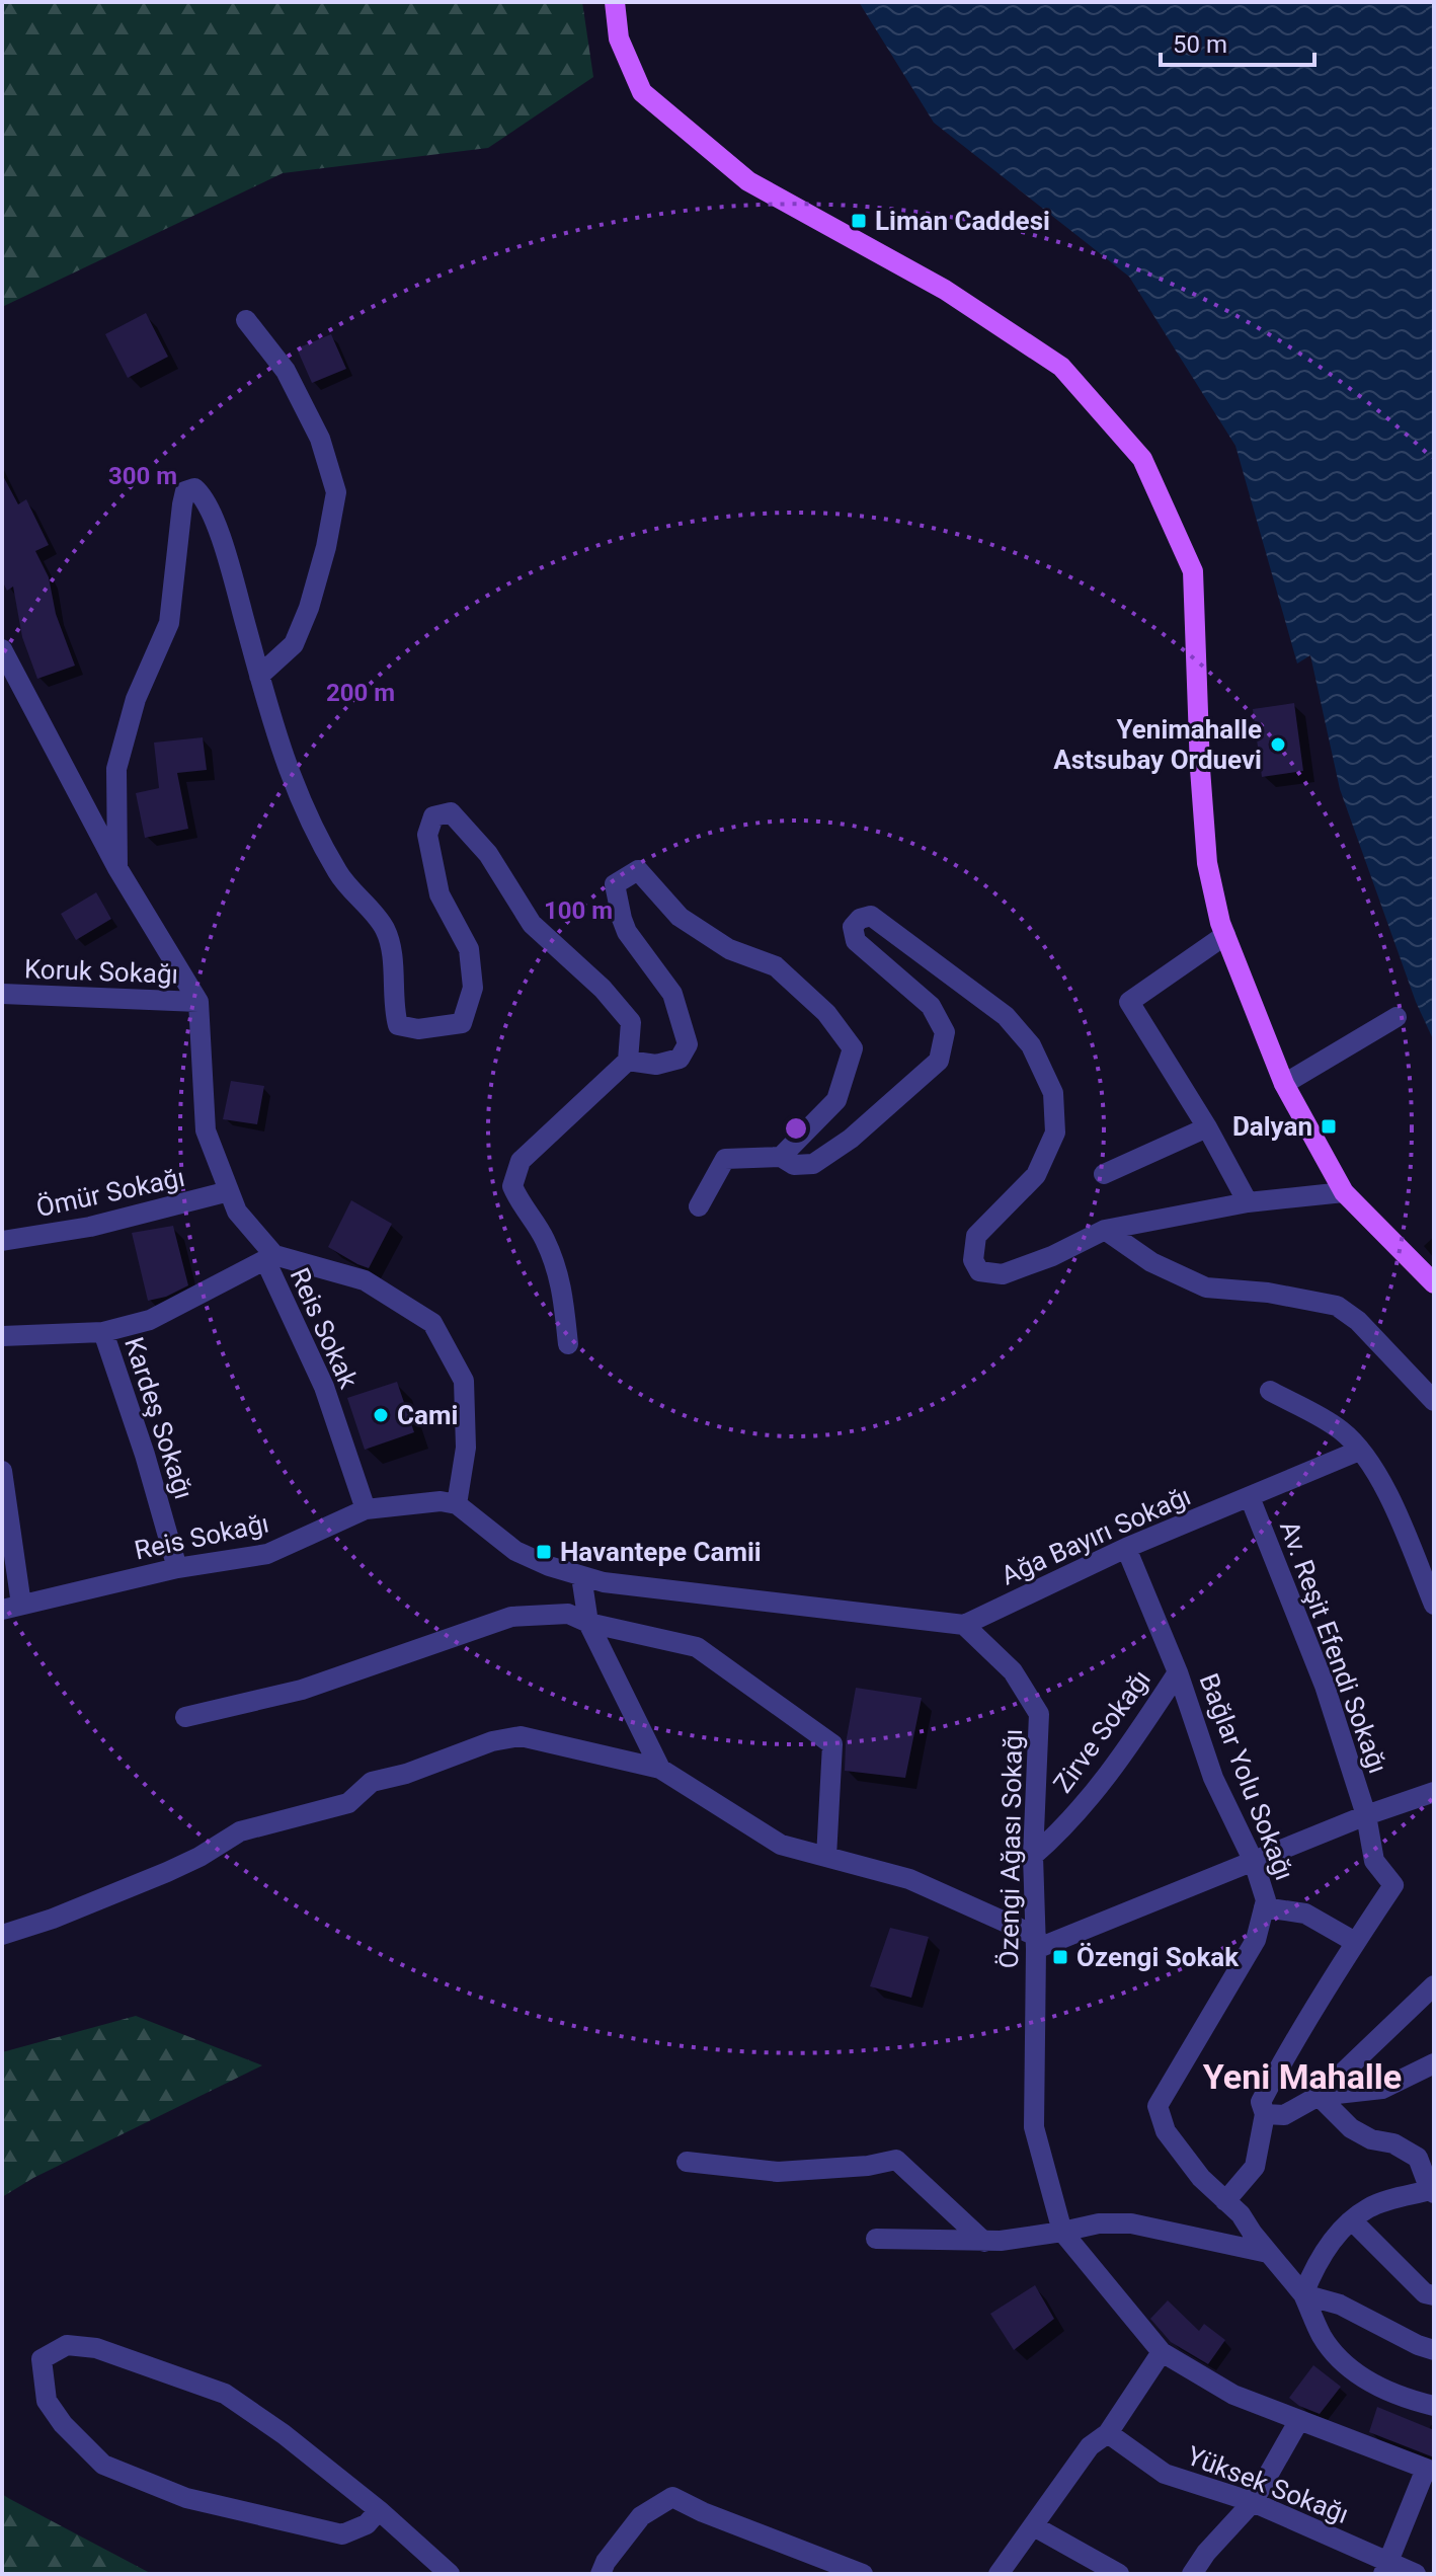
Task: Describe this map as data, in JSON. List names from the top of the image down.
{
  "streets": {
    "street": [
      "Koruk Sokağı",
      "Ömür Sokağı",
      "Reis Sokak",
      "Kardeş Sokağı",
      "Ağa Bayırı Sokağı",
      "Reis Sokağı",
      "Av. Reşit Efendi Sokağı",
      "Zirve Sokağı",
      "Bağlar Yolu Sokağı",
      "Özengi Ağası Sokağı",
      "Yüksek Sokağı"
    ]
  },
  "crossings": [
    ["Koruk Sokağı", "Reis Sokak"],
    ["Ömür Sokağı", "Reis Sokak"],
    ["Reis Sokak", "Reis Sokağı"],
    ["Kardeş Sokağı", "Reis Sokağı"],
    ["Ağa Bayırı Sokağı", "Av. Reşit Efendi Sokağı"],
    ["Ağa Bayırı Sokağı", "Bağlar Yolu Sokağı"],
    ["Ağa Bayırı Sokağı", "Özengi Ağası Sokağı"],
    ["Zirve Sokağı", "Bağlar Yolu Sokağı"],
    ["Zirve Sokağı", "Özengi Ağası Sokağı"]
  ],
  "districts": ["Yeni Mahalle"],
  "places": {
    "transit": [
      "Liman Caddesi",
      "Dalyan",
      "Havantepe Camii",
      "Özengi Sokak"
    ],
    "other": ["Yenimahalle Astsubay Orduevi", "Cami"]
  },
  "scale_bar": "50 m",
  "rings": ["300 m", "200 m", "100 m"]
}
